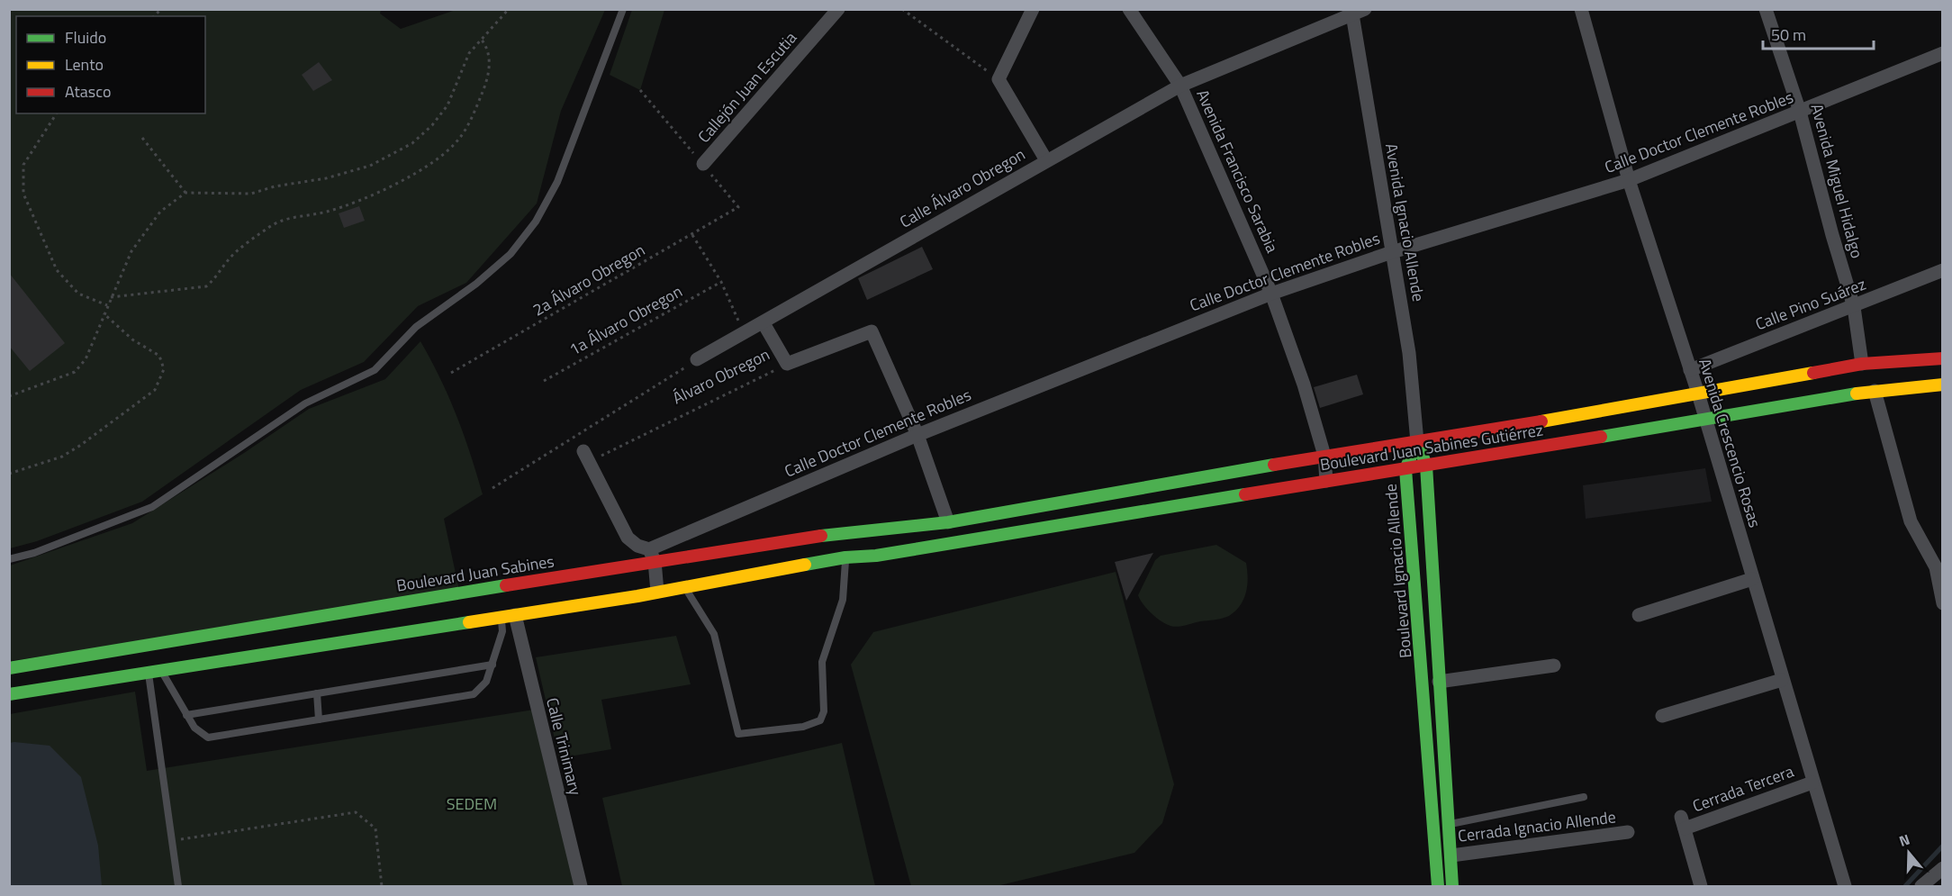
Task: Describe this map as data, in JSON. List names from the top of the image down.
{
  "streets": {
    "main road": ["Boulevard Juan Sabines Gutiérrez", "Boulevard Ignacio Allende", "Boulevard Juan Sabines"],
    "street": [
      "Callejón Juan Escutia",
      "Calle Doctor Clemente Robles",
      "Avenida Francisco Sarabia",
      "Avenida Miguel Hidalgo",
      "Calle Álvaro Obregon",
      "Avenida Ignacio Allende",
      "Calle Pino Suárez",
      "Álvaro Obregon",
      "Avenida Crescencio Rosas",
      "Calle Trinimary",
      "Cerrada Tercera",
      "Cerrada Ignacio Allende"
    ],
    "path": ["2a Álvaro Obregon", "1a Álvaro Obregon"]
  },
  "crossings": [
    ["Callejón Juan Escutia", "2a Álvaro Obregon"],
    ["Calle Doctor Clemente Robles", "Avenida Francisco Sarabia"],
    ["Calle Doctor Clemente Robles", "Avenida Miguel Hidalgo"],
    ["Calle Doctor Clemente Robles", "Avenida Ignacio Allende"],
    ["Calle Doctor Clemente Robles", "Álvaro Obregon"],
    ["Calle Doctor Clemente Robles", "Avenida Crescencio Rosas"],
    ["Calle Doctor Clemente Robles", "Boulevard Juan Sabines"],
    ["Avenida Francisco Sarabia", "Calle Álvaro Obregon"],
    ["Avenida Francisco Sarabia", "Boulevard Juan Sabines Gutiérrez"],
    ["Avenida Miguel Hidalgo", "Calle Pino Suárez"],
    ["Avenida Miguel Hidalgo", "Boulevard Juan Sabines Gutiérrez"],
    ["Calle Álvaro Obregon", "Avenida Ignacio Allende"],
    ["Calle Álvaro Obregon", "Álvaro Obregon"],
    ["Avenida Ignacio Allende", "Boulevard Juan Sabines Gutiérrez"],
    ["Avenida Ignacio Allende", "Boulevard Ignacio Allende"],
    ["2a Álvaro Obregon", "Álvaro Obregon"],
    ["Calle Pino Suárez", "Avenida Crescencio Rosas"],
    ["1a Álvaro Obregon", "Álvaro Obregon"],
    ["Avenida Crescencio Rosas", "Boulevard Juan Sabines Gutiérrez"],
    ["Avenida Crescencio Rosas", "Cerrada Tercera"],
    ["Boulevard Juan Sabines Gutiérrez", "Boulevard Ignacio Allende"],
    ["Boulevard Juan Sabines Gutiérrez", "Boulevard Juan Sabines"],
    ["Boulevard Ignacio Allende", "Cerrada Ignacio Allende"]
  ],
  "parks": ["SEDEM"],
  "legend": ["Fluido", "Lento", "Atasco"],
  "scale_bar": "50 m",
  "north": "top"
}
